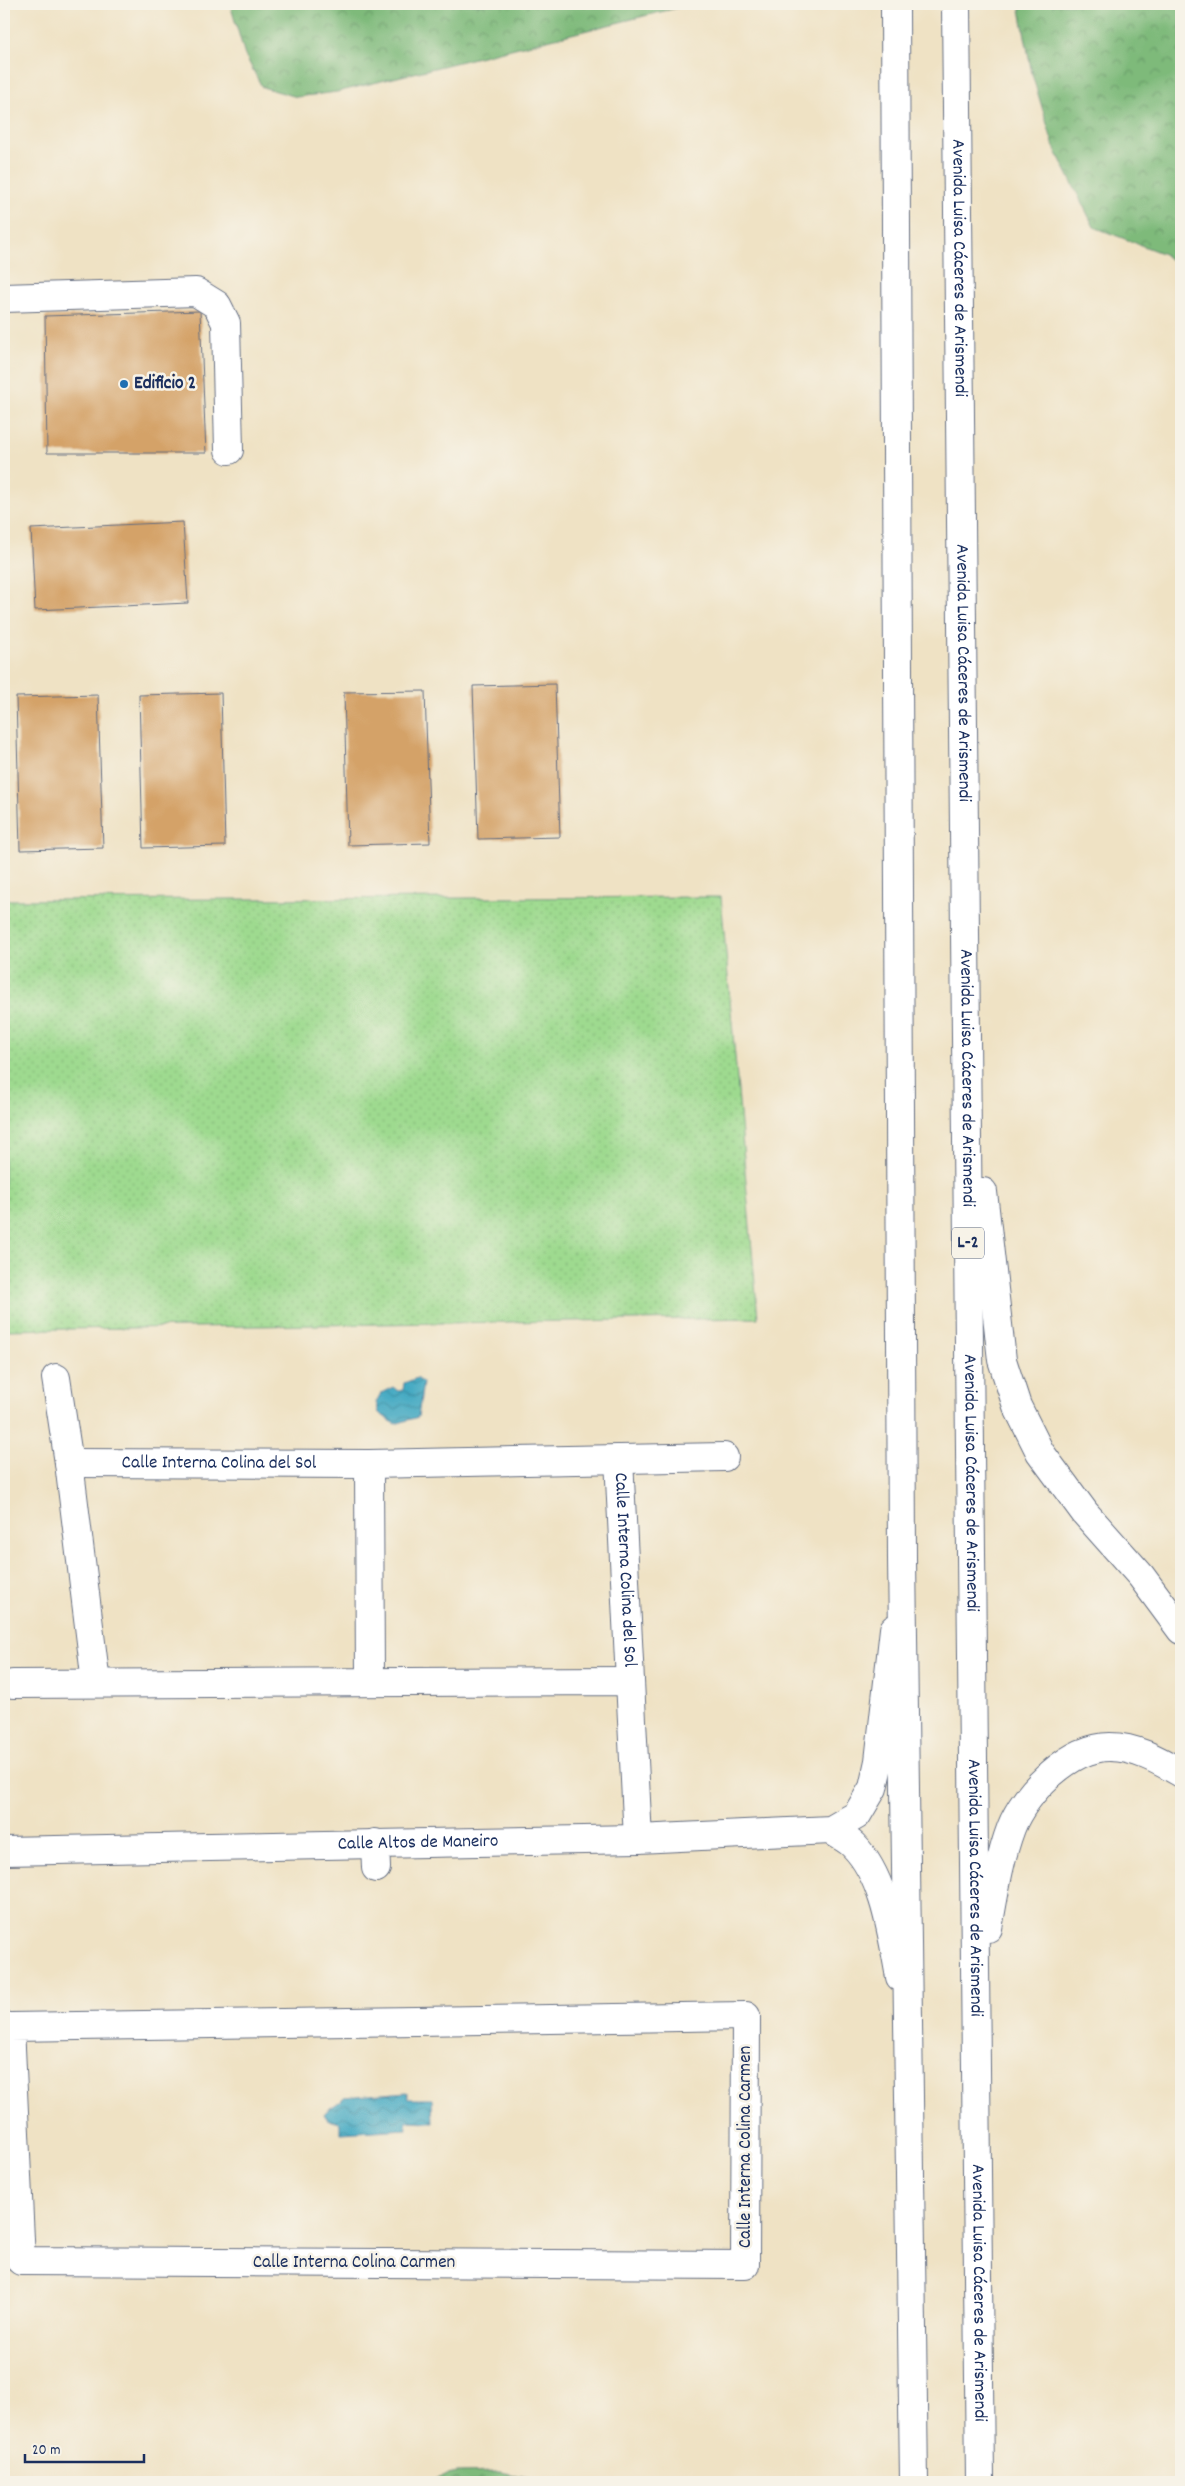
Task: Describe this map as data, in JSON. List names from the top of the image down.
{
  "streets": {
    "main road": [
      "Avenida Luisa Cáceres de Arismendi",
      "L-2",
      "Calle Interna Colina del Sol",
      "Calle Altos de Maneiro",
      "Calle Interna Colina Carmen"
    ]
  },
  "crossings": [
    ["Calle Interna Colina del Sol", "Calle Altos de Maneiro"]
  ],
  "places": ["Edificio 2"],
  "scale_bar": "20 m"
}
